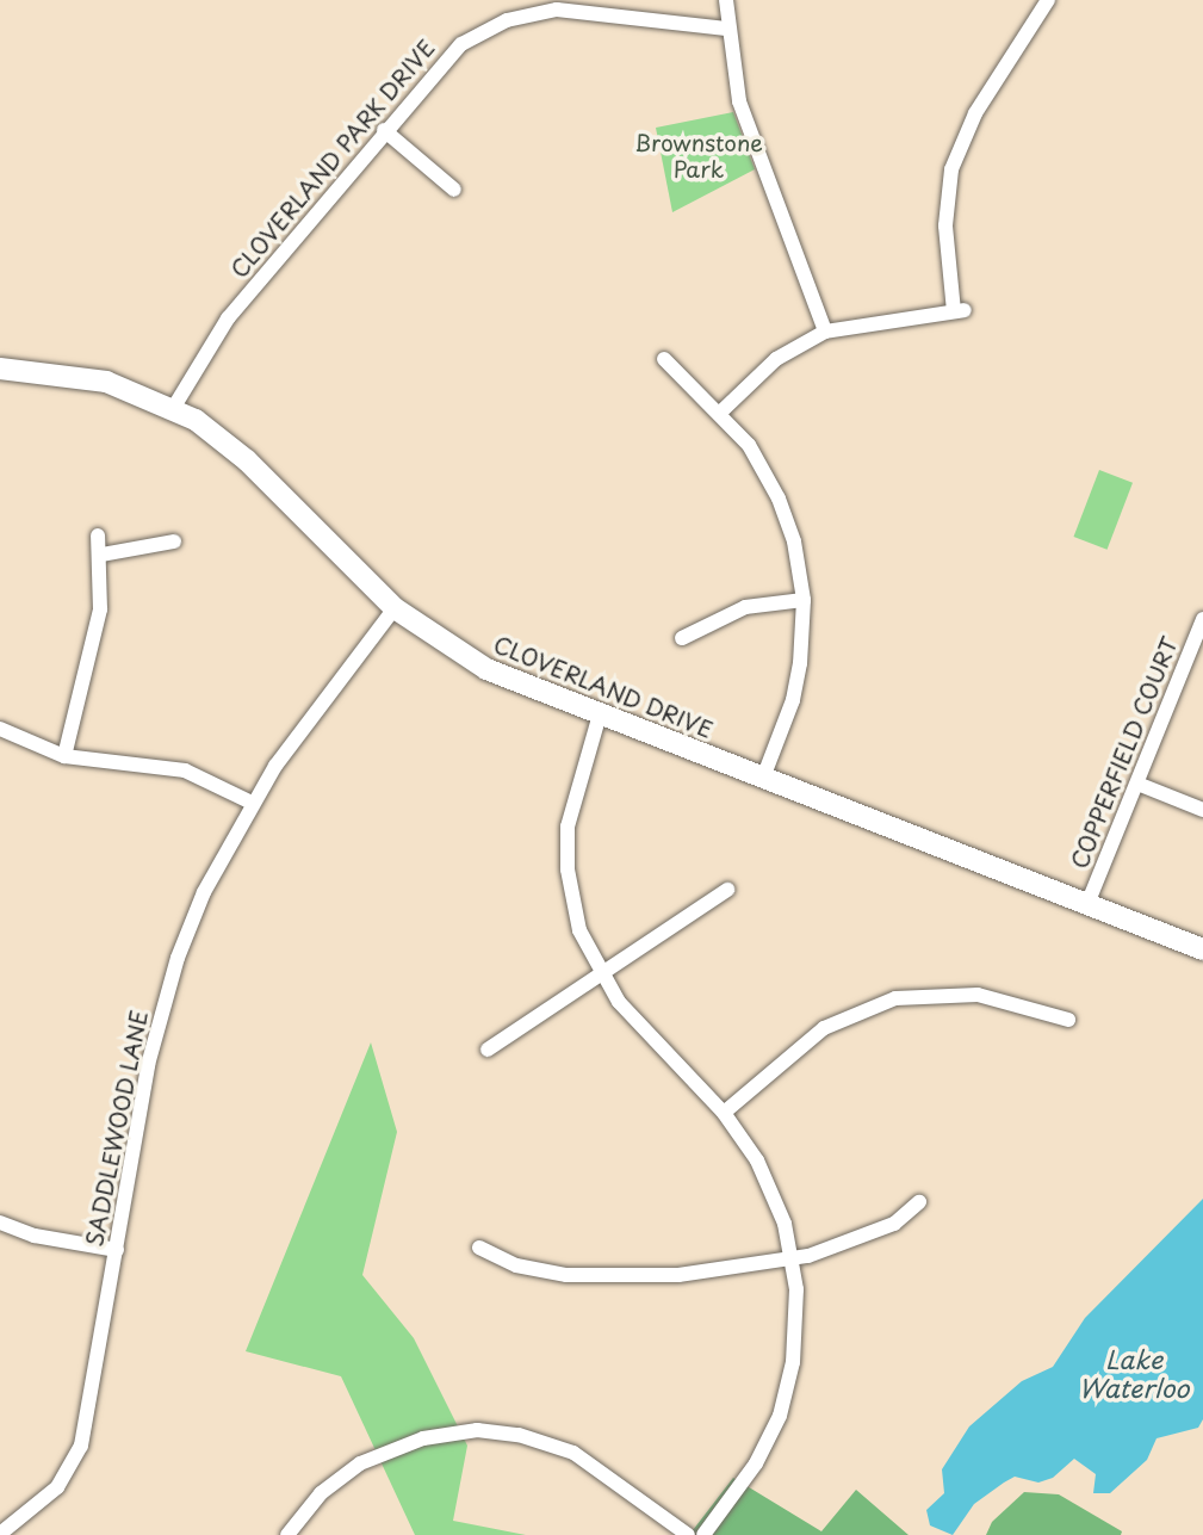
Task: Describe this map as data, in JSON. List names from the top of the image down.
{
  "streets": {
    "main road": ["CLOVERLAND DRIVE"],
    "street": ["CLOVERLAND PARK DRIVE", "COPPERFIELD COURT", "SADDLEWOOD LANE"]
  },
  "crossings": [
    ["CLOVERLAND PARK DRIVE", "CLOVERLAND DRIVE"],
    ["CLOVERLAND DRIVE", "COPPERFIELD COURT"],
    ["CLOVERLAND DRIVE", "SADDLEWOOD LANE"]
  ],
  "water": ["Lake Waterloo"],
  "parks": ["Brownstone Park"]
}
